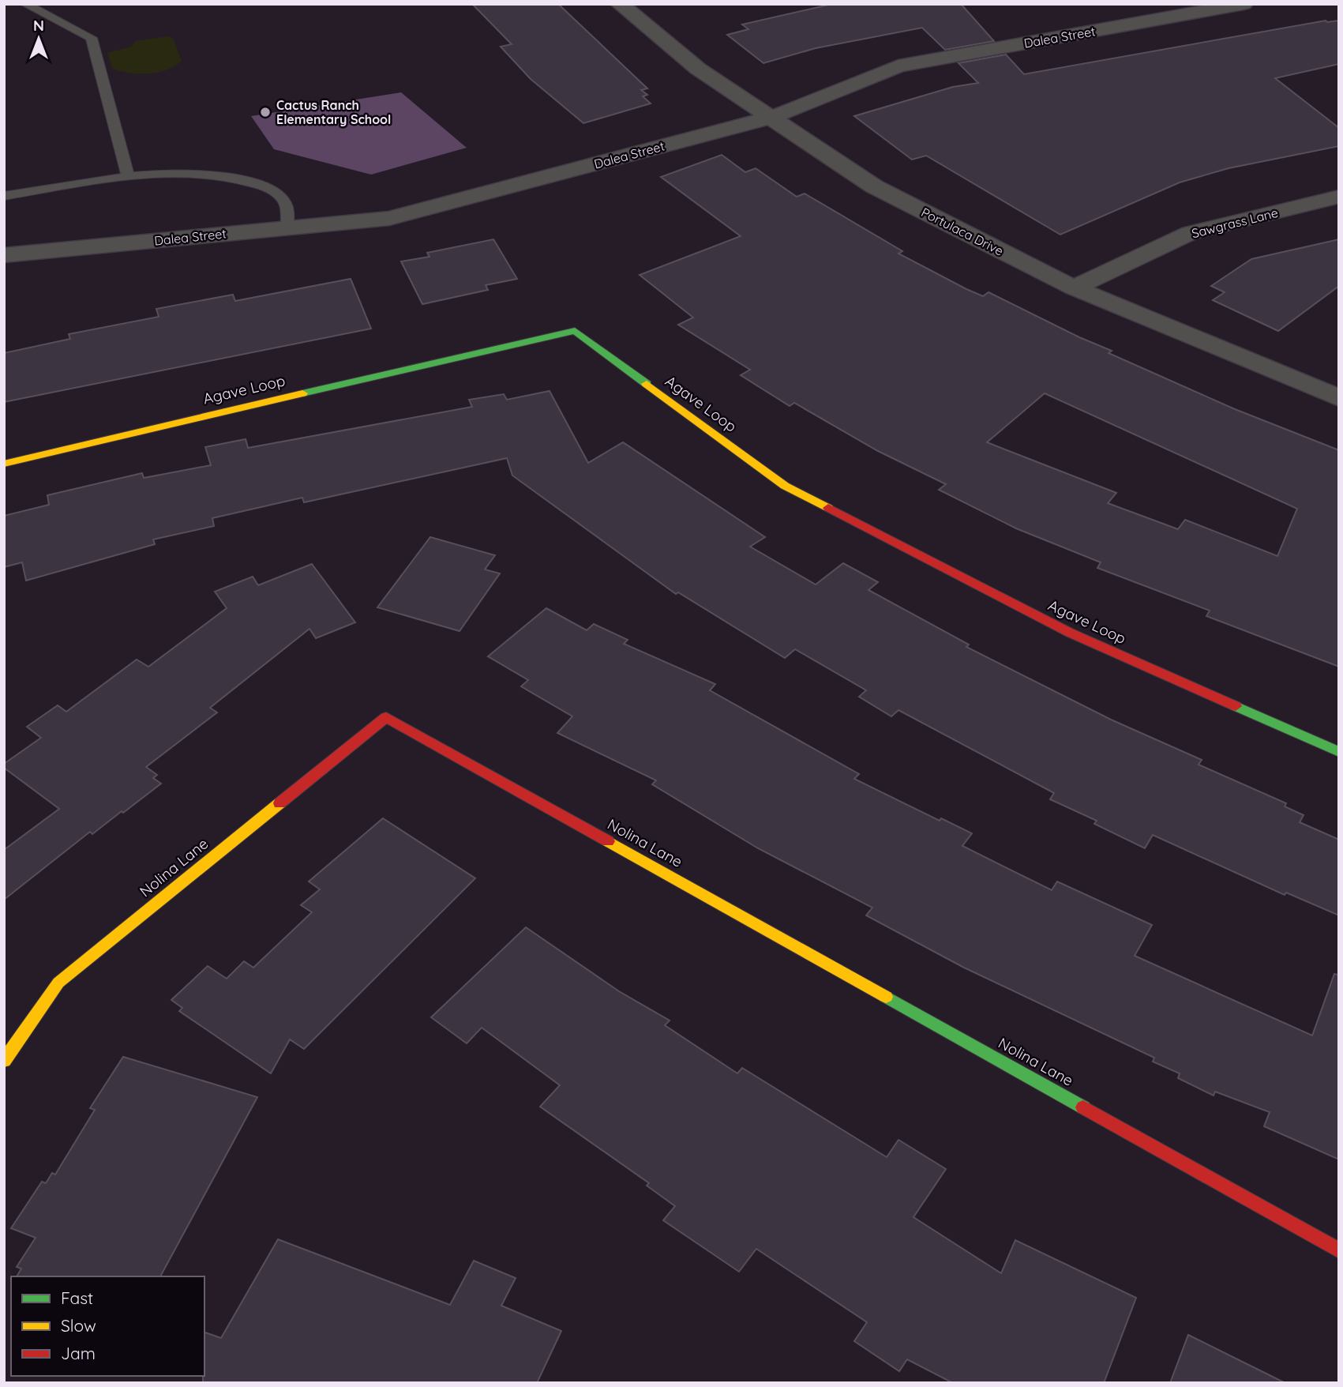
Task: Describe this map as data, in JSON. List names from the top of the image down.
{
  "streets": {
    "street": [
      "Dalea Street",
      "Sawgrass Lane",
      "Portulaca Drive",
      "Agave Loop",
      "Nolina Lane"
    ]
  },
  "crossings": [
    ["Dalea Street", "Portulaca Drive"],
    ["Sawgrass Lane", "Portulaca Drive"]
  ],
  "places": ["Cactus Ranch Elementary School"],
  "legend": ["Fast", "Slow", "Jam"],
  "north": "top"
}
